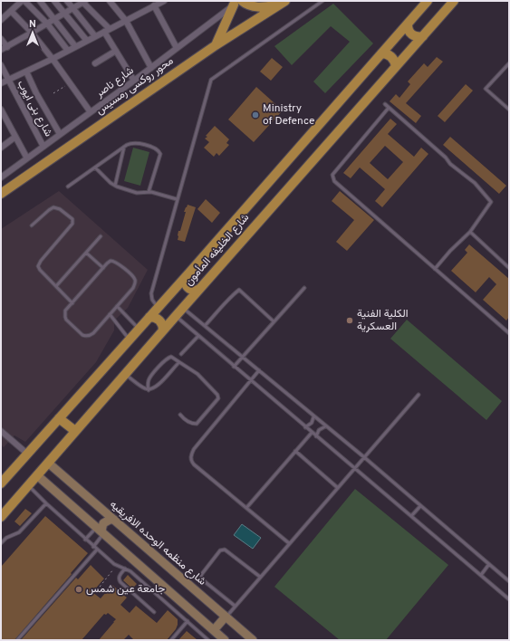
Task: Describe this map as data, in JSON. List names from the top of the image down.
{
  "streets": {
    "main road": ["محور روكسى رمسيس", "شارع الخليفه المأمون"],
    "street": ["شارع ناصر", "شارع بنى ايوب", "شارع منظمه الوحده الافريقيه"]
  },
  "crossings": [
    ["شارع ناصر", "شارع بنى ايوب"],
    ["شارع الخليفه المأمون", "شارع منظمه الوحده الافريقيه"]
  ],
  "places": ["Ministry of Defence", "الكلية الفنية العسكرية", "جامعة عين شمس"],
  "north": "top"
}
